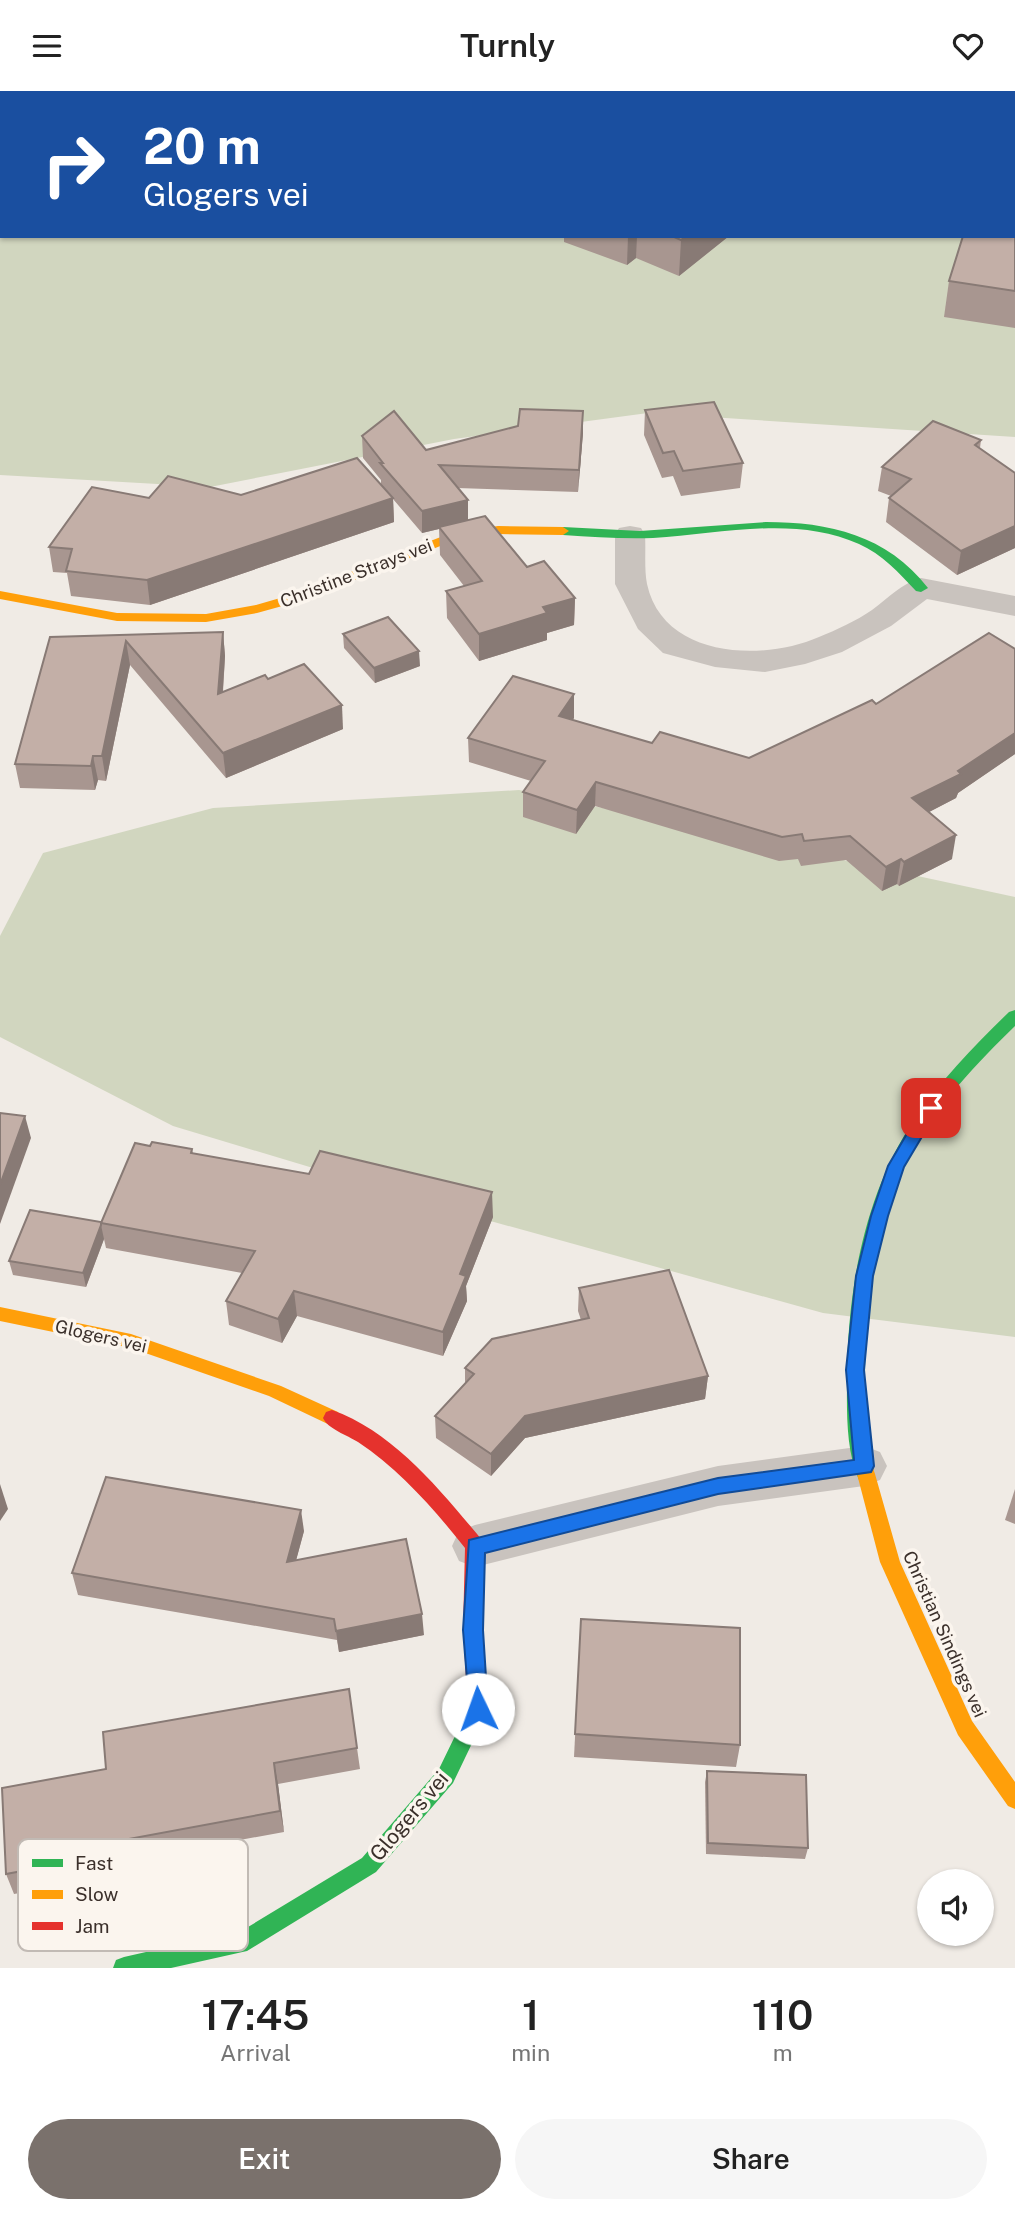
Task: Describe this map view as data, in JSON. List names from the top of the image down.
{
  "streets": {
    "street": ["Christine Strays vei", "Glogers vei", "Christian Sindings vei"]
  },
  "legend": ["Fast", "Slow", "Jam"],
  "page": {
    "header": "Turnly",
    "turn": ["20 m", "Glogers vei"],
    "eta": [
      "17:45",
      "Arrival",
      "1",
      "min",
      "110",
      "m"
    ],
    "buttons": ["Exit", "Share"]
  }
}
